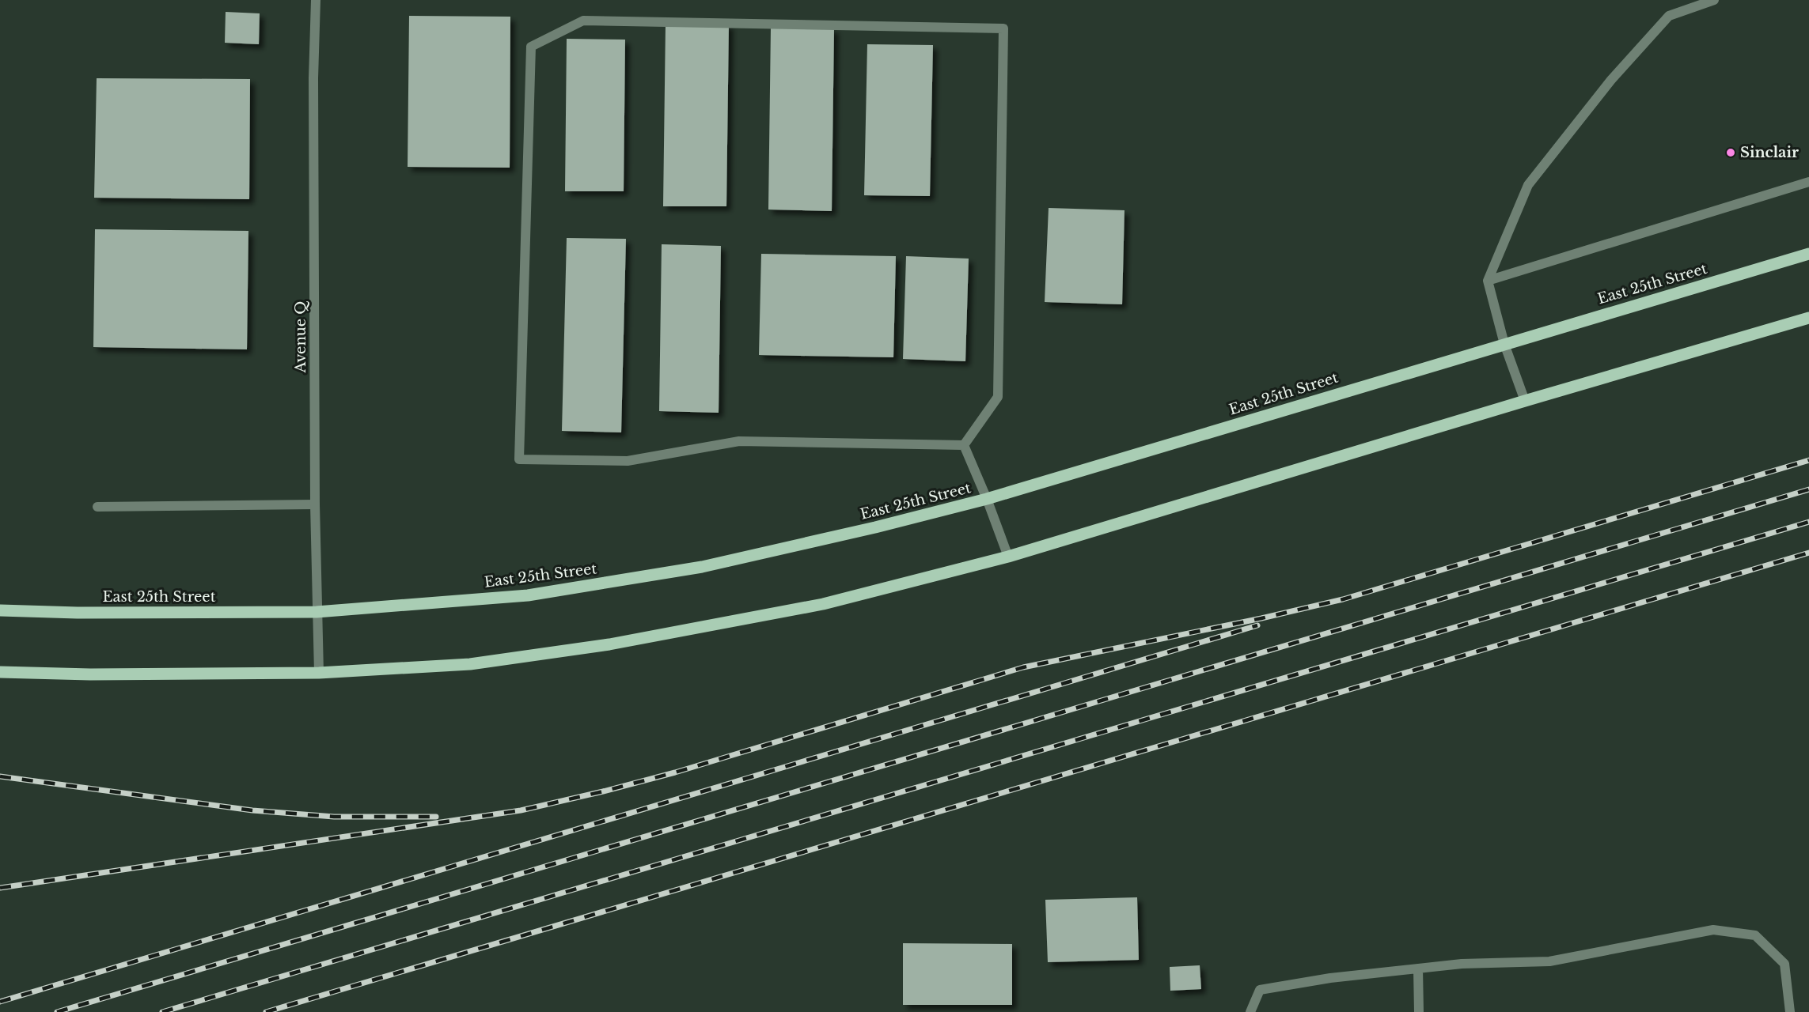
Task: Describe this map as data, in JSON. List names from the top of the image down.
{
  "streets": {
    "main road": ["East 25th Street"],
    "street": ["Avenue Q"]
  },
  "crossings": [
    ["East 25th Street", "Avenue Q"]
  ],
  "places": ["Sinclair"]
}
